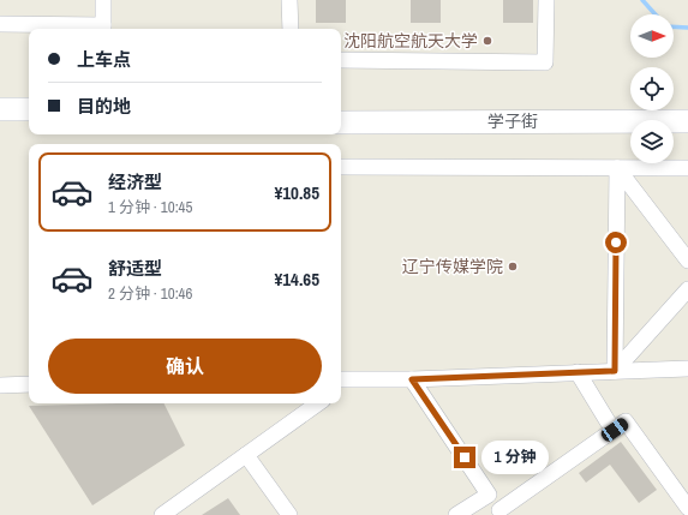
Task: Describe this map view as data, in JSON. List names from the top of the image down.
{
  "streets": {
    "street": ["学子街"]
  },
  "places": ["沈阳航空航天大学", "辽宁传媒学院"],
  "north": "right",
  "page": {
    "banner": ["上车点", "目的地"],
    "list": [
      {
        "name": "经济型",
        "note": "1 分钟 · 10:45",
        "value": "¥10.85"
      },
      {
        "name": "舒适型",
        "note": "2 分钟 · 10:46",
        "value": "¥14.65"
      }
    ],
    "buttons": "确认",
    "bubble": "1 分钟"
  }
}
